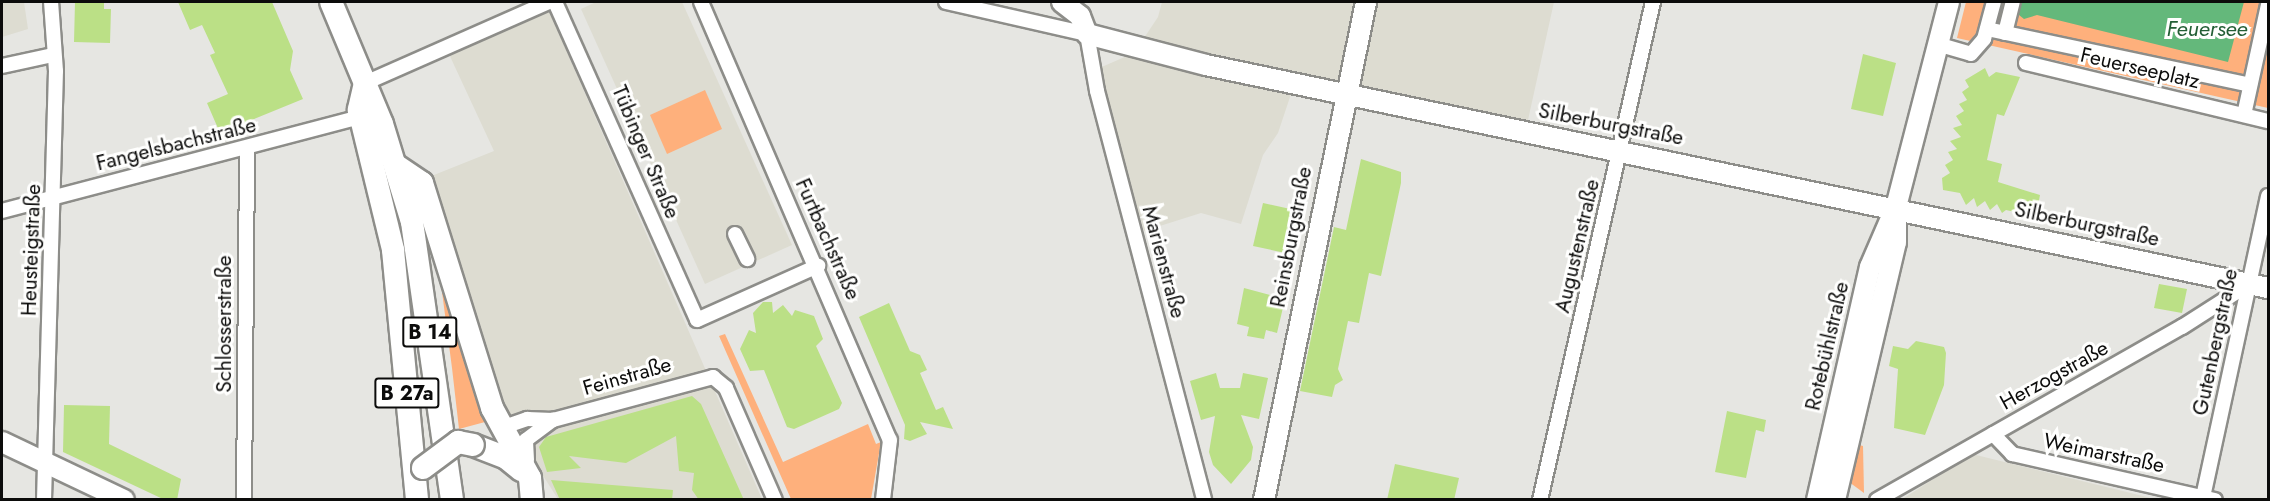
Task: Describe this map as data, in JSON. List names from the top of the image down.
{
  "streets": {
    "main road": ["B 14", "B 27a"],
    "street": [
      "Feuerseeplatz",
      "Silberburgstraße",
      "Fangelsbachstraße",
      "Tübinger Straße",
      "Reinsburgstraße",
      "Furtbachstraße",
      "Augustenstraße",
      "Heusteigstraße",
      "Marienstraße",
      "Schlosserstraße",
      "Gutenbergstraße",
      "Rotebühlstraße",
      "Herzogstraße",
      "Feinstraße",
      "Weimarstraße"
    ]
  },
  "crossings": [
    ["Silberburgstraße", "Reinsburgstraße"],
    ["Silberburgstraße", "Augustenstraße"],
    ["Silberburgstraße", "Marienstraße"],
    ["Silberburgstraße", "Gutenbergstraße"],
    ["Silberburgstraße", "Rotebühlstraße"],
    ["Silberburgstraße", "Herzogstraße"],
    ["Fangelsbachstraße", "Heusteigstraße"],
    ["Fangelsbachstraße", "Schlosserstraße"],
    ["Fangelsbachstraße", "B 27a"],
    ["Tübinger Straße", "Furtbachstraße"],
    ["B 14", "B 27a"],
    ["Gutenbergstraße", "Herzogstraße"],
    ["Gutenbergstraße", "Weimarstraße"],
    ["Herzogstraße", "Weimarstraße"]
  ],
  "water": ["Feuersee"]
}
